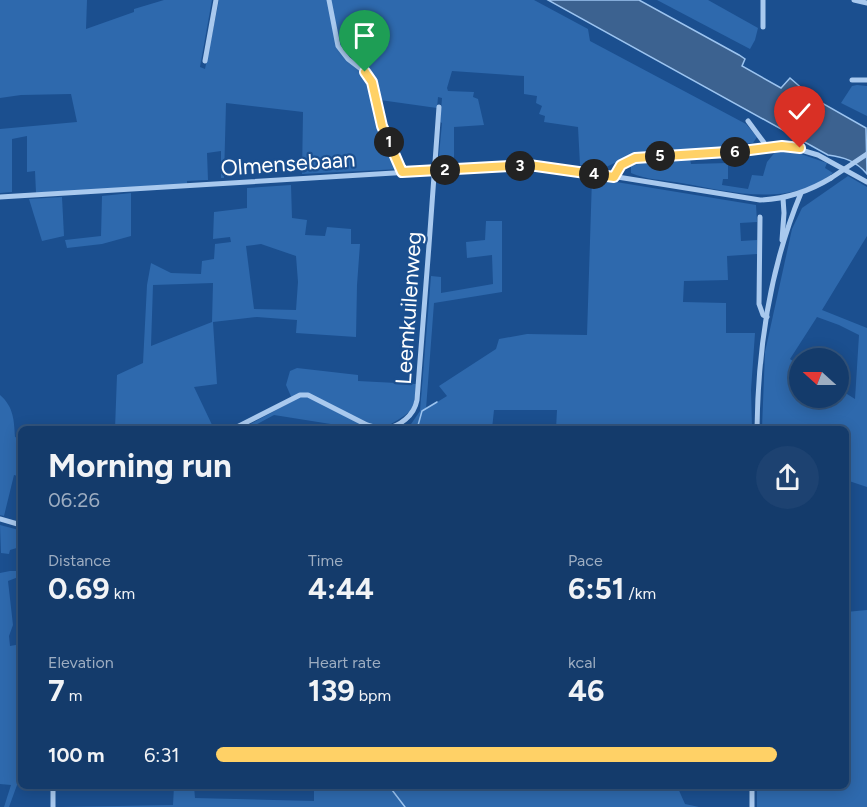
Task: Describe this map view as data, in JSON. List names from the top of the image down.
{
  "streets": {
    "street": ["Olmensebaan", "Leemkuilenweg"]
  },
  "crossings": [
    ["Olmensebaan", "Leemkuilenweg"]
  ],
  "north": "left",
  "page": {
    "pins": [
      "1",
      "6",
      "5",
      "3",
      "2",
      "4"
    ],
    "heading": ["Morning run", "06:26"],
    "stats": [
      ["Distance", "0.69 km"],
      ["Time", "4:44"],
      ["Pace", "6:51 /km"],
      ["Elevation", "7 m"],
      ["Heart rate", "139 bpm"],
      ["kcal", "46"]
    ],
    "list": [
      {
        "name": "100 m",
        "note": "6:31"
      }
    ]
  }
}
